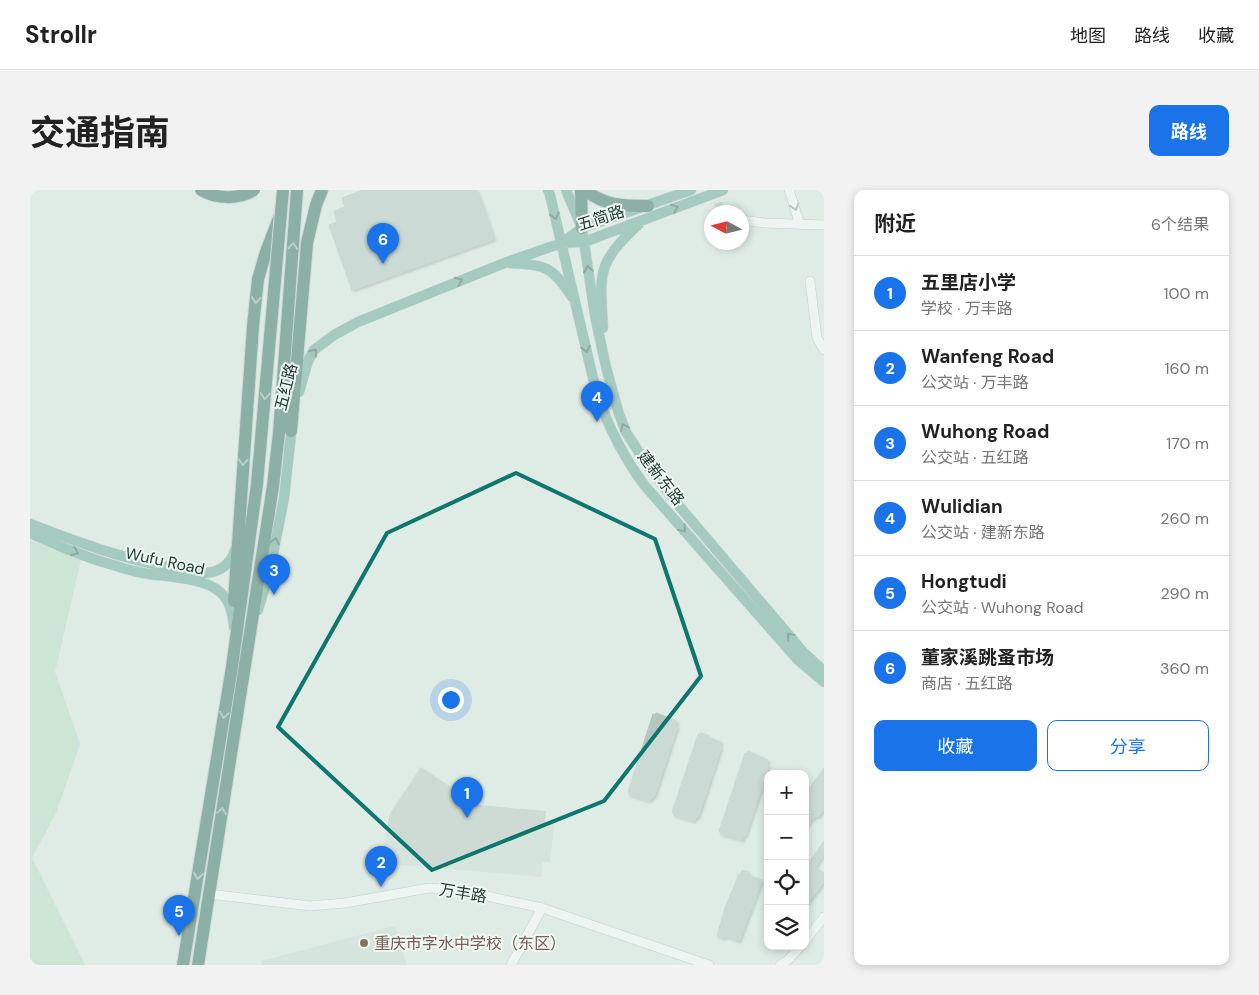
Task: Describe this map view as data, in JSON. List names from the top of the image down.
{
  "streets": {
    "main road": [
      "五简路",
      "五红路",
      "建新东路",
      "Wufu Road"
    ],
    "street": ["万丰路"]
  },
  "crossings": [
    ["五简路", "五红路"],
    ["五简路", "建新东路"],
    ["五红路", "建新东路"]
  ],
  "one_way": ["五红路", "Wufu Road"],
  "places": ["重庆市字水中学校（东区）"],
  "north": "left",
  "page": {
    "header": "Strollr",
    "nav": ["地图", "路线", "收藏"],
    "title": "交通指南",
    "buttons": [
      "路线",
      ["收藏", "分享"]
    ],
    "heading": ["附近", "6个结果"],
    "pins": [
      "6",
      "4",
      "3",
      "1",
      "2",
      "5"
    ],
    "list": [
      {
        "mark": "1",
        "name": "五里店小学",
        "note": "学校 · 万丰路",
        "value": "100 m"
      },
      {
        "mark": "2",
        "name": "Wanfeng Road",
        "note": "公交站 · 万丰路",
        "value": "160 m"
      },
      {
        "mark": "3",
        "name": "Wuhong Road",
        "note": "公交站 · 五红路",
        "value": "170 m"
      },
      {
        "mark": "4",
        "name": "Wulidian",
        "note": "公交站 · 建新东路",
        "value": "260 m"
      },
      {
        "mark": "5",
        "name": "Hongtudi",
        "note": "公交站 · Wuhong Road",
        "value": "290 m"
      },
      {
        "mark": "6",
        "name": "董家溪跳蚤市场",
        "note": "商店 · 五红路",
        "value": "360 m"
      }
    ],
    "map_buttons": ["+", "−"]
  }
}
